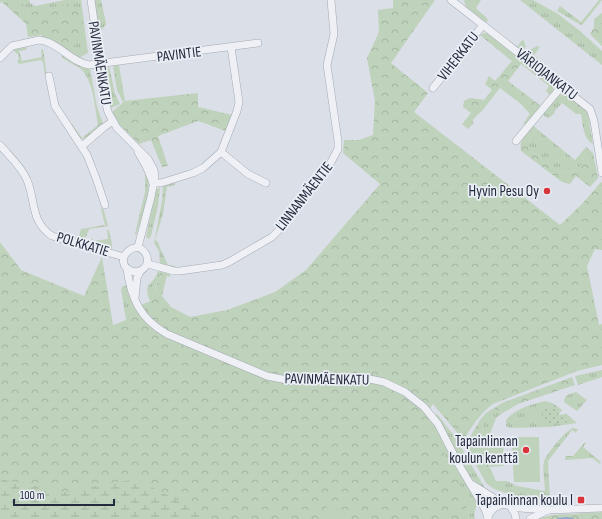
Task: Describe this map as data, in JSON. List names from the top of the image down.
{
  "streets": {
    "street": [
      "PAVINTIE",
      "VIHERKATU",
      "PAVINMÄENKATU",
      "VÄRIOJANKATU",
      "LINNANMÄENTIE",
      "POLKKATIE"
    ]
  },
  "crossings": [
    ["PAVINTIE", "PAVINMÄENKATU"],
    ["VIHERKATU", "VÄRIOJANKATU"],
    ["PAVINMÄENKATU", "LINNANMÄENTIE"],
    ["PAVINMÄENKATU", "POLKKATIE"],
    ["LINNANMÄENTIE", "POLKKATIE"]
  ],
  "places": {
    "other": ["Hyvin Pesu Oy", "Tapainlinnan koulun kenttä"],
    "transit": ["Tapainlinnan koulu I"]
  },
  "scale_bar": "100 m"
}
